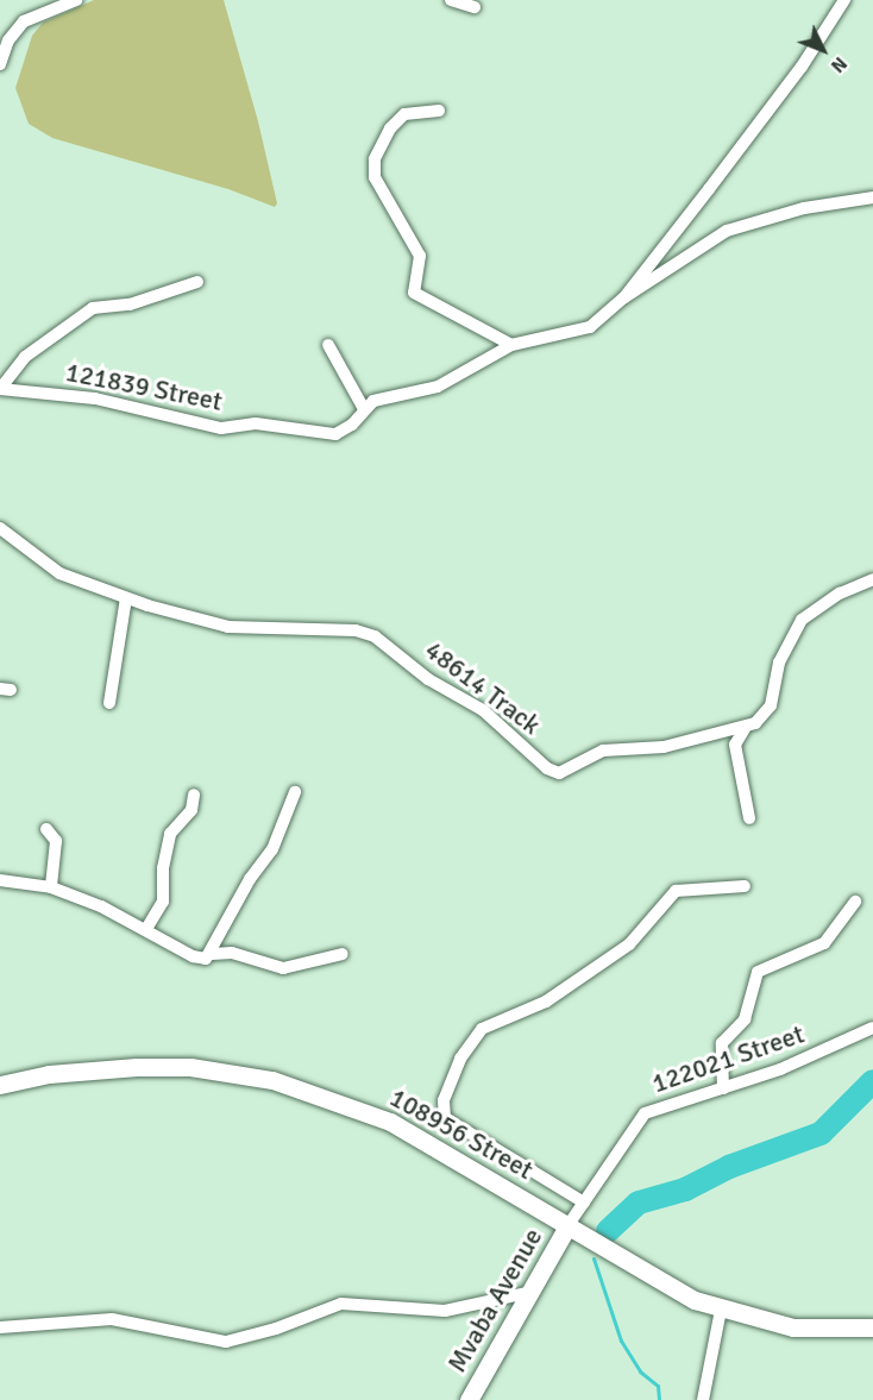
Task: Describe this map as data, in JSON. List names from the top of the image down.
{
  "streets": {
    "street": [
      "121839 Street",
      "48614 Track",
      "122021 Street",
      "108956 Street",
      "Mvaba Avenue"
    ]
  },
  "crossings": [
    ["122021 Street", "108956 Street"],
    ["122021 Street", "Mvaba Avenue"],
    ["108956 Street", "Mvaba Avenue"]
  ],
  "north": "bottom right"
}
